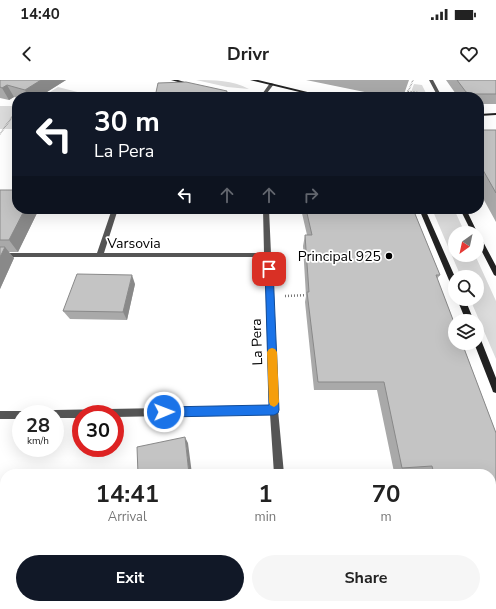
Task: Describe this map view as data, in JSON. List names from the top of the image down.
{
  "streets": {
    "street": ["Varsovia", "La Pera"]
  },
  "crossings": [
    ["Varsovia", "La Pera"]
  ],
  "places": ["Principal 925"],
  "north": "bottom left",
  "page": {
    "status": "14:40",
    "header": "Drivr",
    "turn": ["30 m", "La Pera"],
    "speed": "28 km/h",
    "limit": "30",
    "eta": [
      "14:41",
      "Arrival",
      "1",
      "min",
      "70",
      "m"
    ],
    "buttons": ["Exit", "Share"]
  }
}
